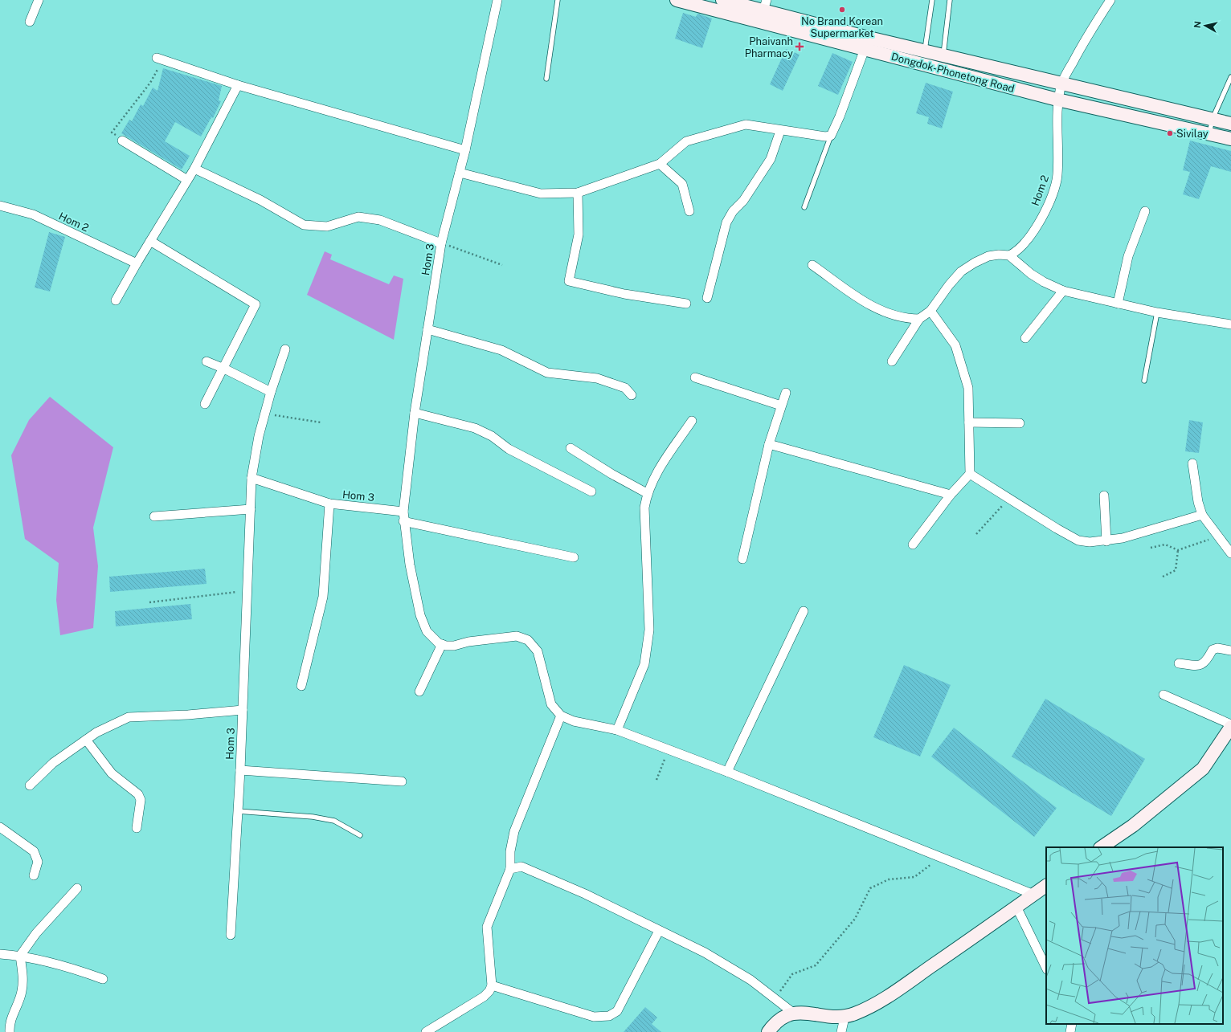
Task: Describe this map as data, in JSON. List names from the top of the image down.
{
  "streets": {
    "main road": ["Dongdok-Phonetong Road"],
    "street": ["Hom 2", "Hom 3"]
  },
  "crossings": [
    ["Dongdok-Phonetong Road", "Hom 2"]
  ],
  "places": {
    "other": ["No Brand Korean Supermarket", "Sivilay"],
    "health": ["Phaivanh Pharmacy"]
  },
  "north": "left"
}
